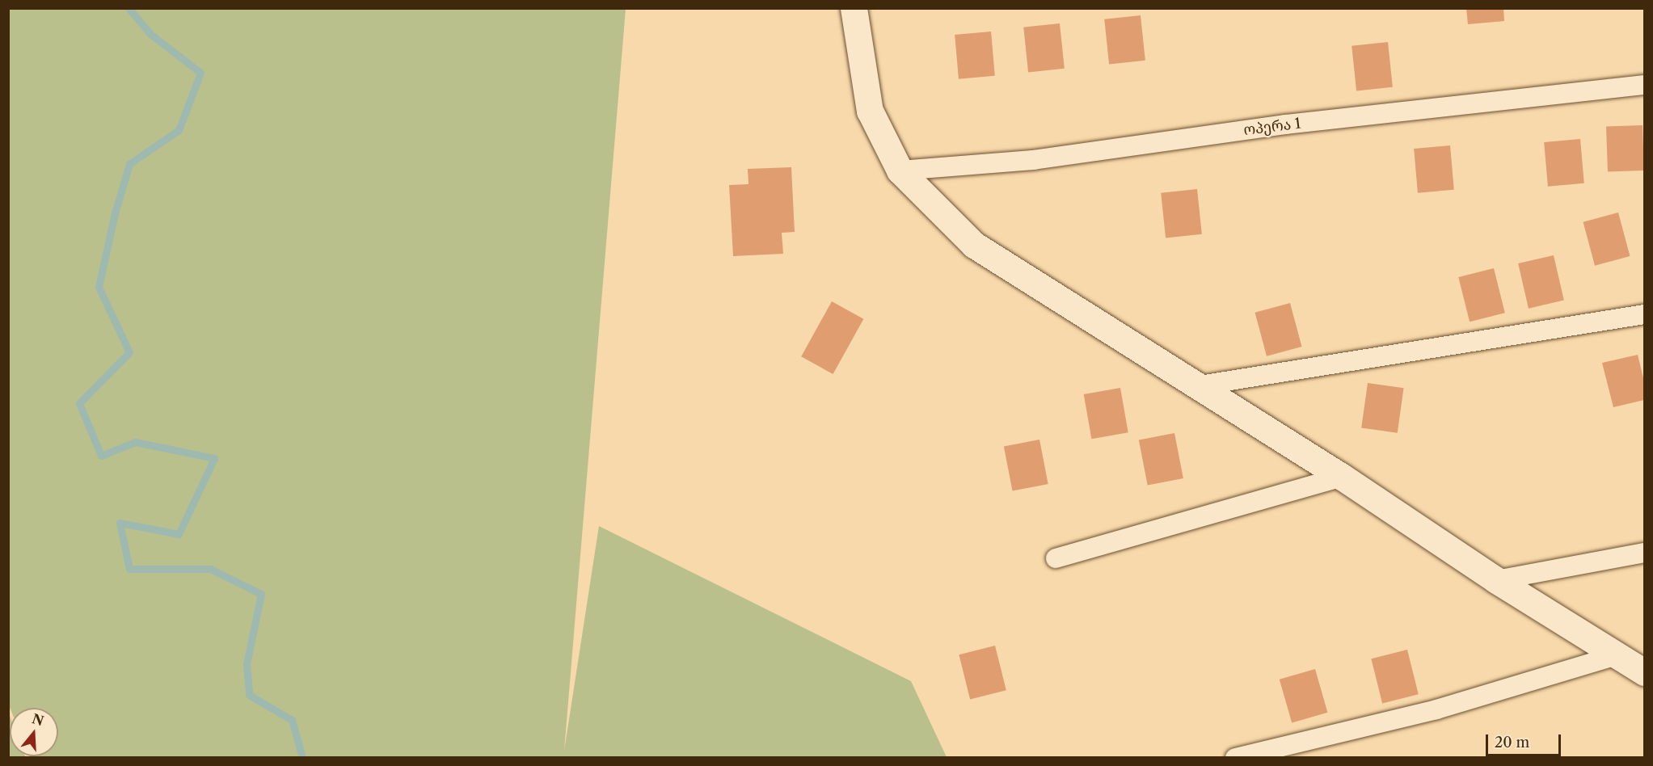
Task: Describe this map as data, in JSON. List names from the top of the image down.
{
  "streets": {
    "street": ["ოპერა 1"]
  },
  "scale_bar": "20 m",
  "north": "top"
}
